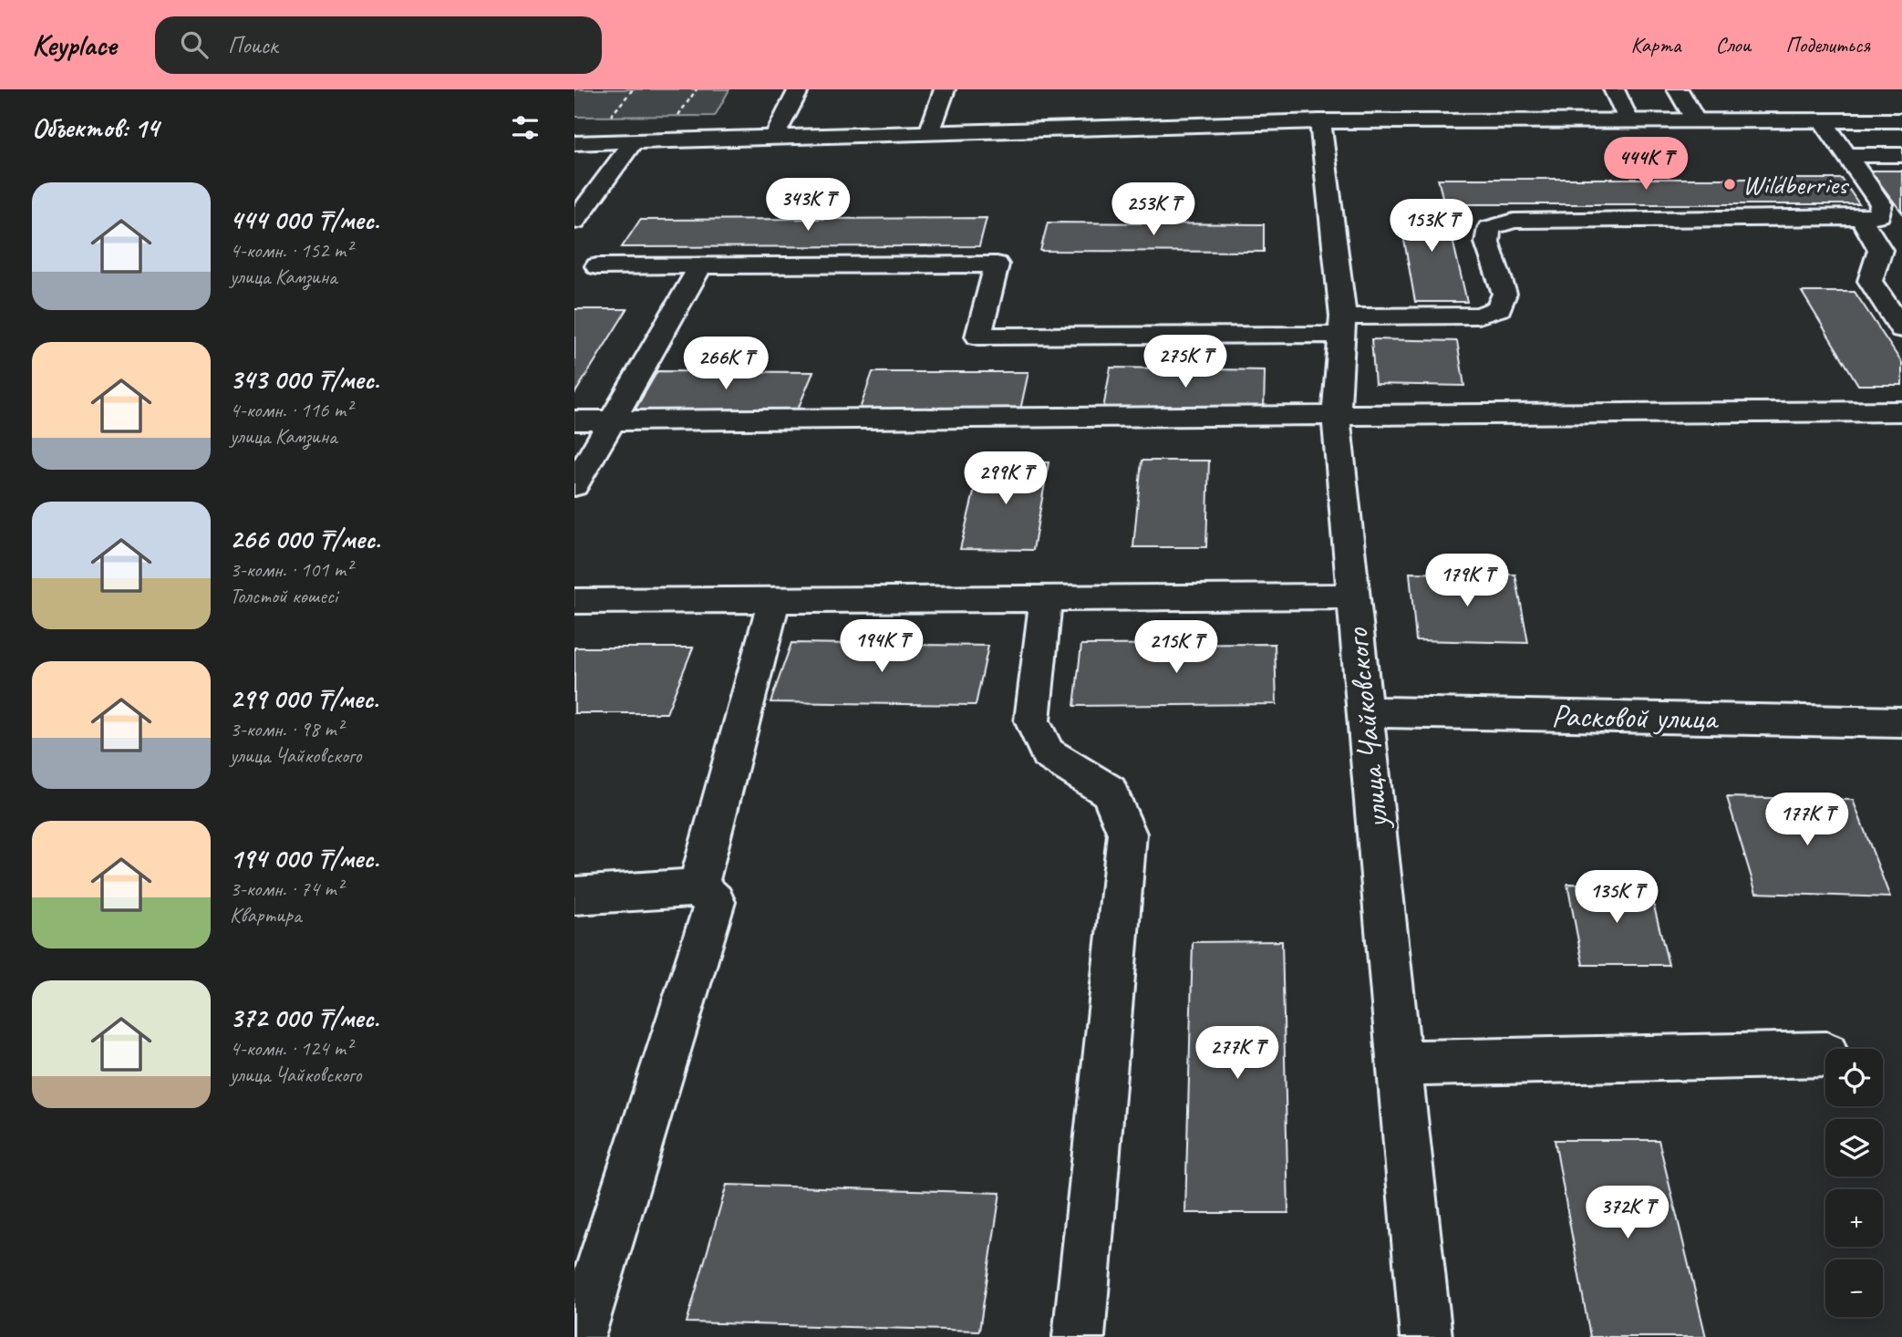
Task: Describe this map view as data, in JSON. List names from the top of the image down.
{
  "streets": {
    "main road": ["Расковой улица", "улица Чайковского"]
  },
  "crossings": [
    ["Расковой улица", "улица Чайковского"]
  ],
  "places": ["Wildberries"],
  "page": {
    "header": "Keyplace",
    "search": "Поиск",
    "nav": ["Карта", "Слои", "Поделиться"],
    "heading": "Объектов: 14",
    "price": [
      "444K ₸",
      "343K ₸",
      "253K ₸",
      "153K ₸",
      "275K ₸",
      "266K ₸",
      "299K ₸",
      "179K ₸",
      "194K ₸",
      "215K ₸",
      "177K ₸",
      "135K ₸",
      "277K ₸",
      "372K ₸"
    ],
    "list": [
      {
        "name": "444 000 ₸/мес.",
        "note": "4-комн. · 152 m² · улица Камзина"
      },
      {
        "name": "343 000 ₸/мес.",
        "note": "4-комн. · 116 m² · улица Камзина"
      },
      {
        "name": "266 000 ₸/мес.",
        "note": "3-комн. · 101 m² · Толстой көшесі"
      },
      {
        "name": "299 000 ₸/мес.",
        "note": "3-комн. · 98 m² · улица Чайковского"
      },
      {
        "name": "194 000 ₸/мес.",
        "note": "3-комн. · 74 m² · Квартира"
      },
      {
        "name": "372 000 ₸/мес.",
        "note": "4-комн. · 124 m² · улица Чайковского"
      }
    ],
    "map_buttons": ["+", "−"]
  }
}
